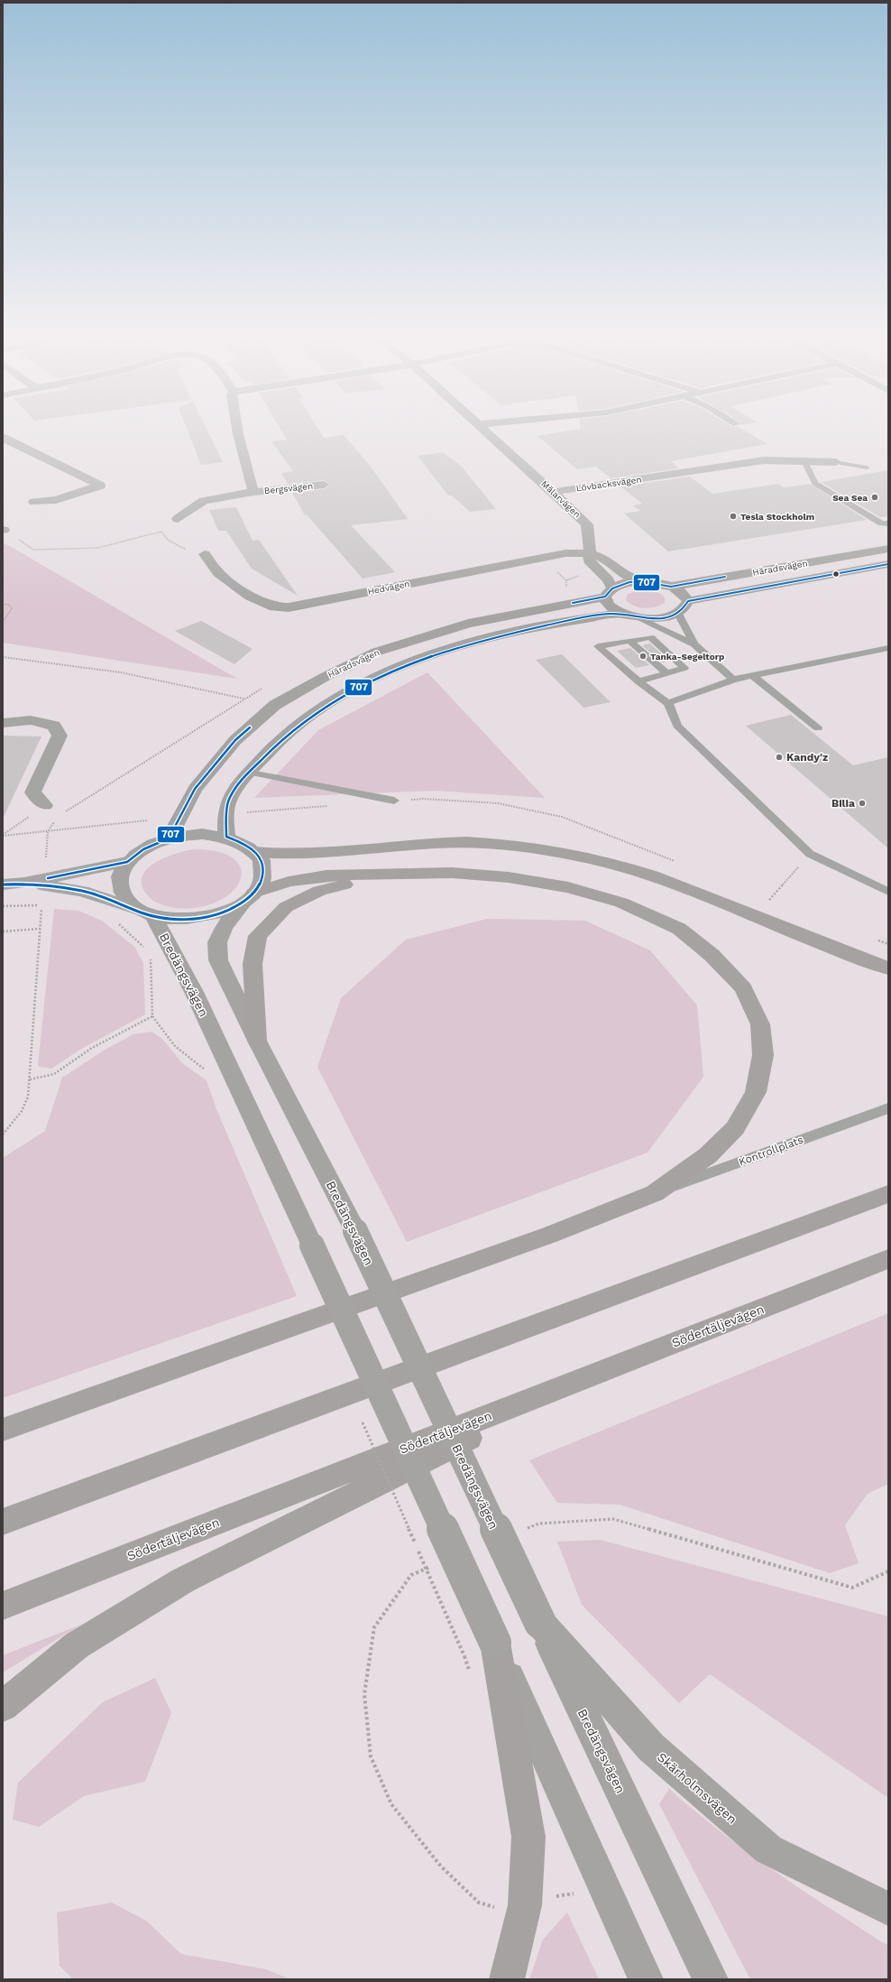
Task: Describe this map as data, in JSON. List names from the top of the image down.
{
  "streets": {
    "highway": ["Södertäljevägen"],
    "main road": ["Häradsvägen", "Bredängsvägen", "Skärholmsvägen"],
    "street": [
      "Lövbacksvägen",
      "Bergsvägen",
      "Mälarvägen",
      "Hedvägen"
    ],
    "lane": ["Kontrollplats"]
  },
  "crossings": [
    ["Lövbacksvägen", "Mälarvägen"],
    ["Mälarvägen", "Häradsvägen"],
    ["Mälarvägen", "Hedvägen"],
    ["Häradsvägen", "Bredängsvägen"],
    ["Bredängsvägen", "Skärholmsvägen"]
  ],
  "places": [
    "Sea Sea",
    "Tesla Stockholm",
    "Tanka-Segeltorp",
    "Kandy'z",
    "Bilia"
  ],
  "lines": ["transit line 707"]
}
